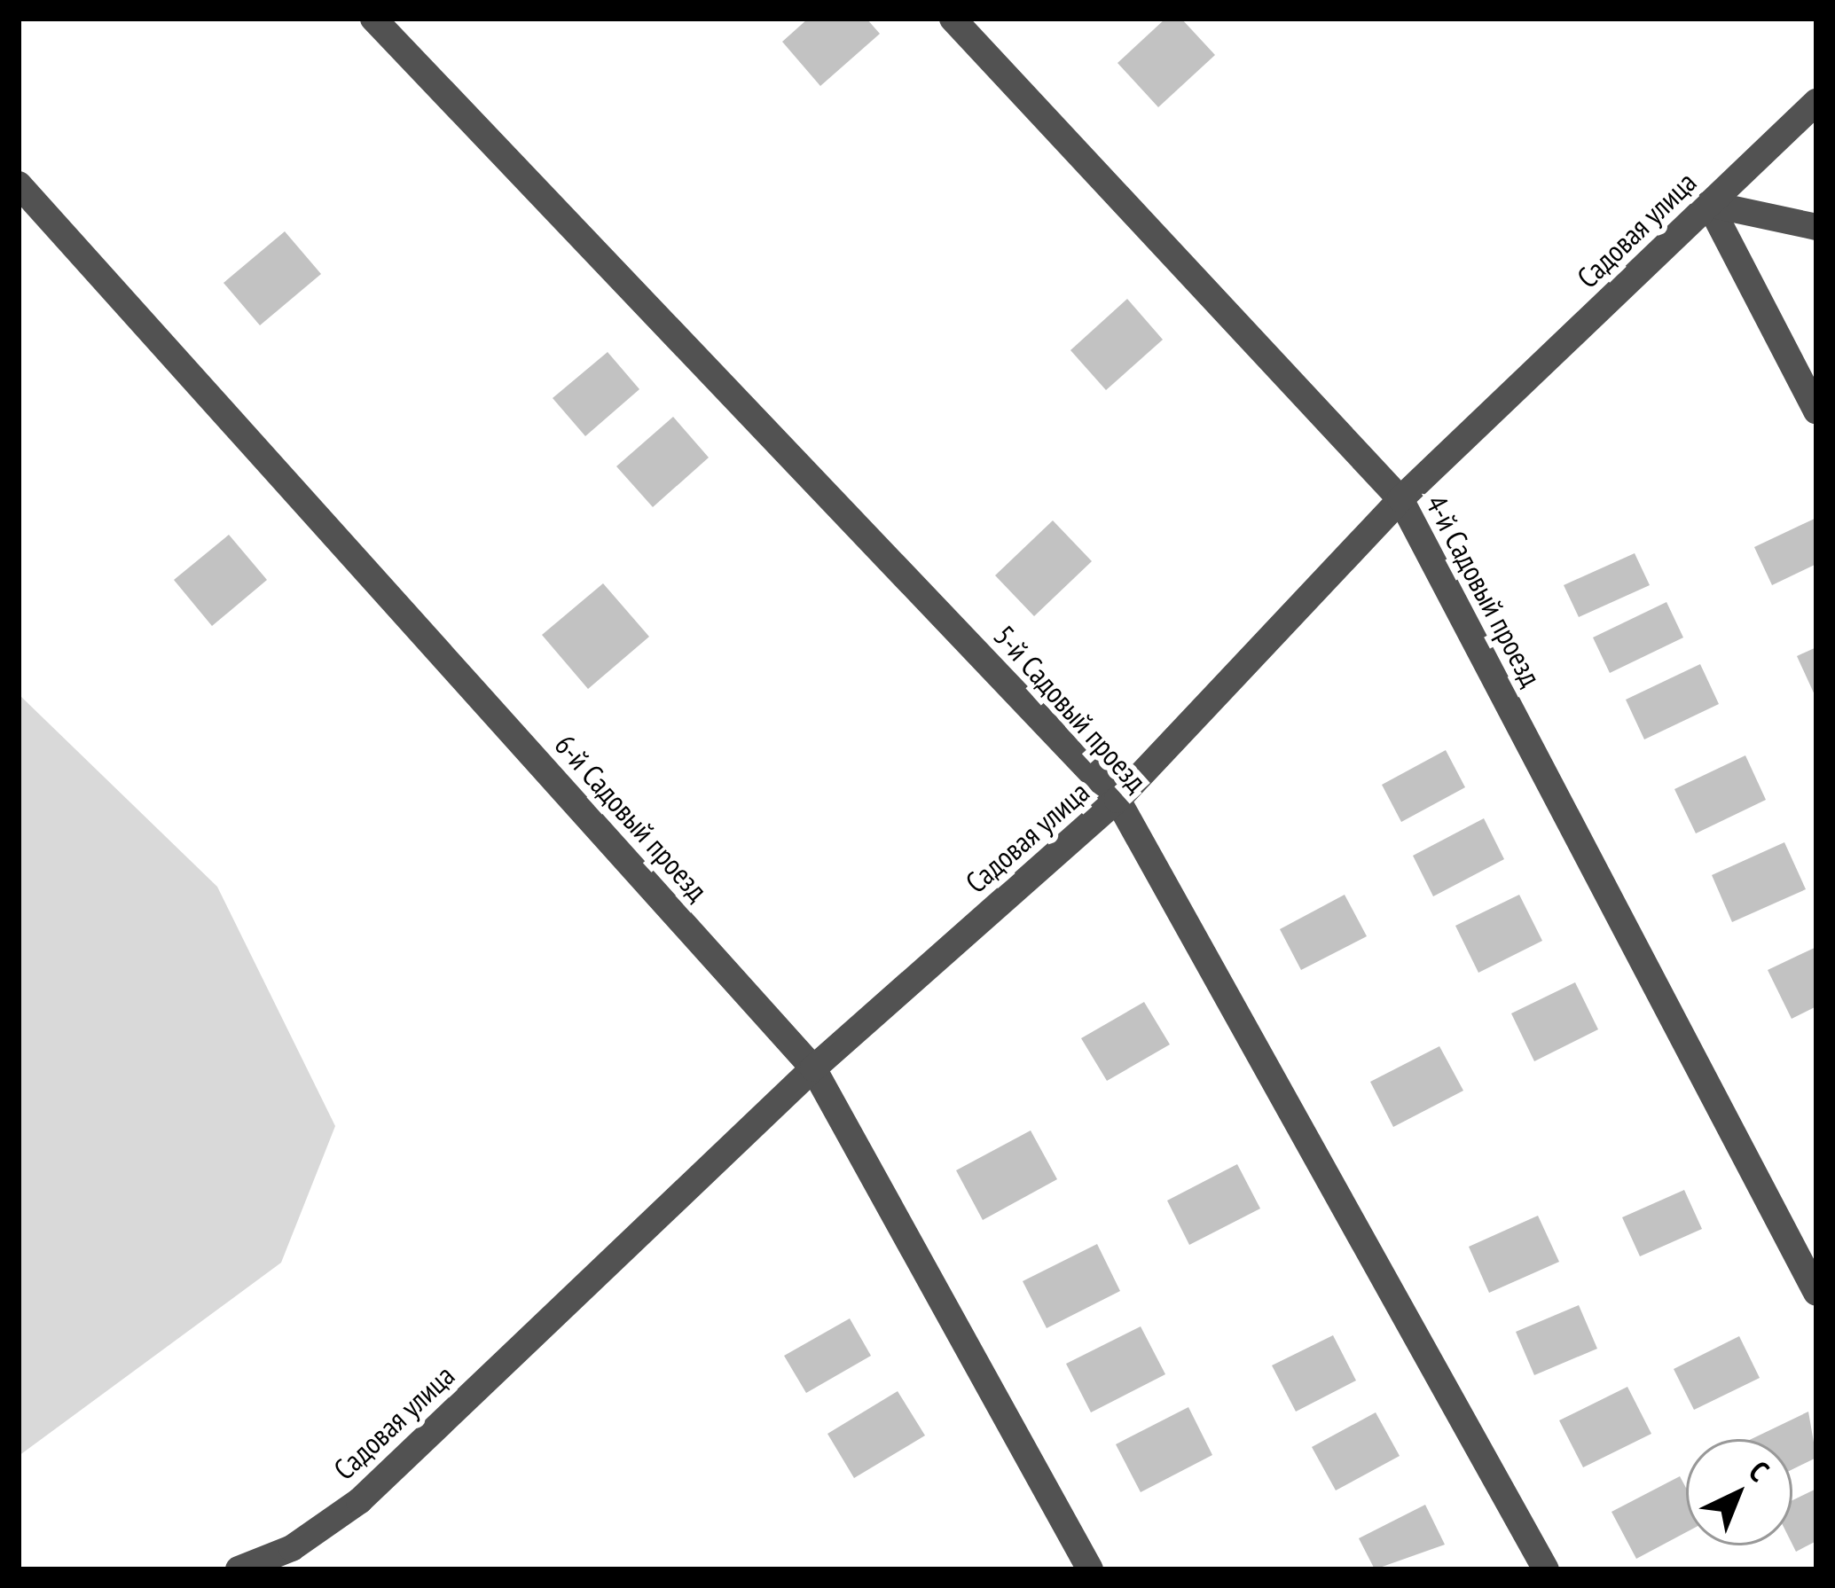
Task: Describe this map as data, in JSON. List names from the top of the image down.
{
  "streets": {
    "street": [
      "Садовая улица",
      "4-й Садовый проезд",
      "5-й Садовый проезд",
      "6-й Садовый проезд"
    ]
  },
  "crossings": [
    ["Садовая улица", "4-й Садовый проезд"],
    ["Садовая улица", "5-й Садовый проезд"],
    ["Садовая улица", "6-й Садовый проезд"]
  ],
  "north": "top right"
}
